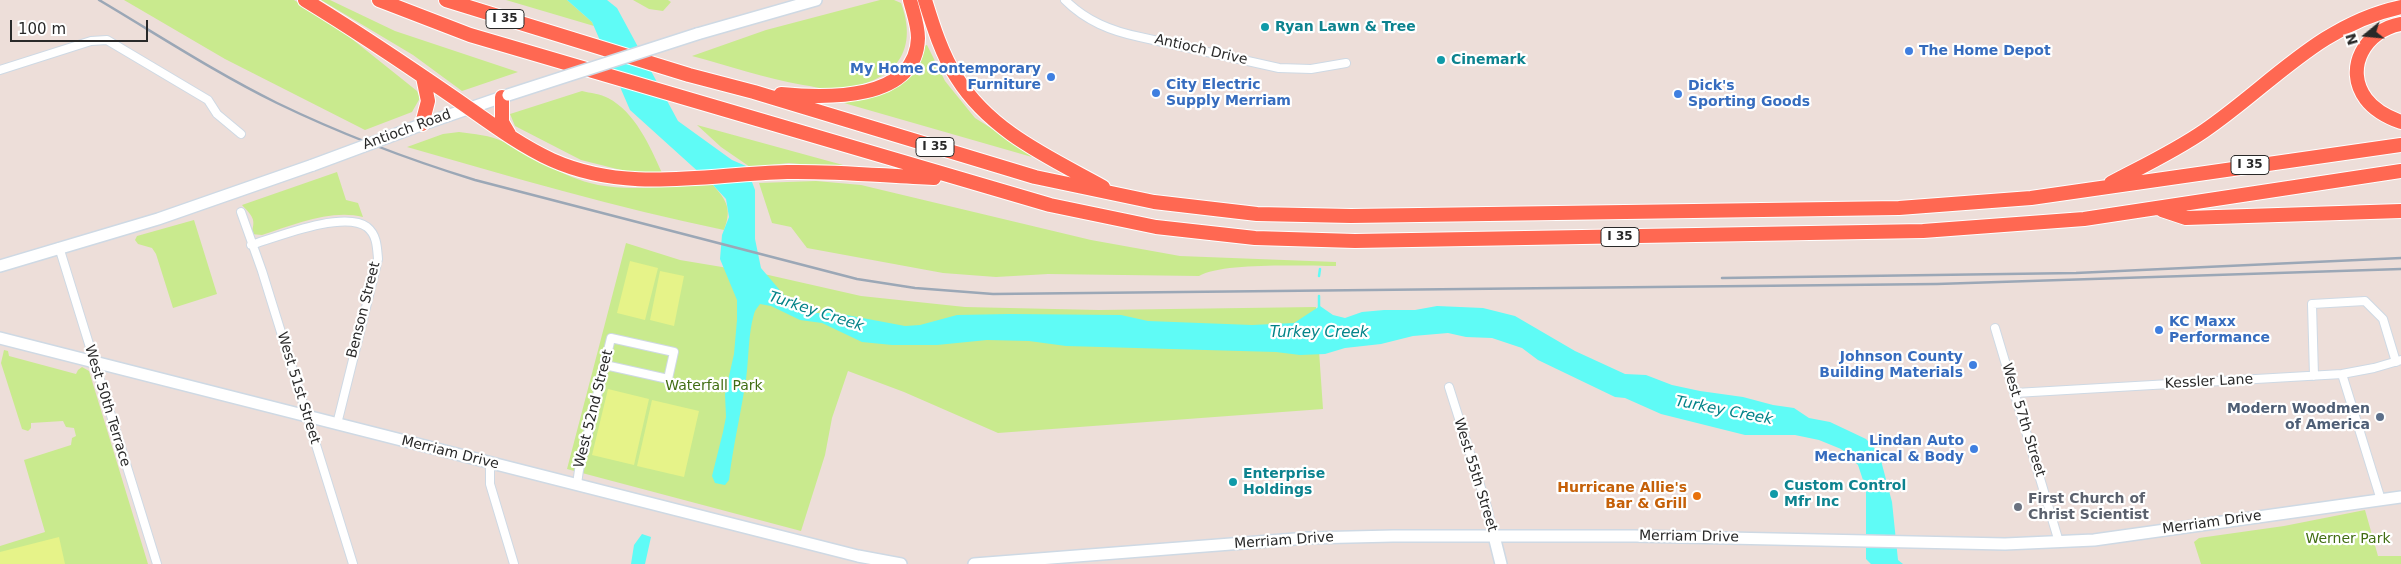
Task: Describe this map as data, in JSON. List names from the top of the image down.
{
  "streets": {
    "highway": ["I 35"],
    "main road": ["Antioch Road", "Merriam Drive", "West 55th Street"],
    "street": [
      "Antioch Drive",
      "Benson Street",
      "Kessler Lane",
      "West 51st Street",
      "West 50th Terrace",
      "West 52nd Street",
      "West 57th Street"
    ]
  },
  "crossings": [
    ["Antioch Road", "West 50th Terrace"],
    ["Benson Street", "West 51st Street"],
    ["Benson Street", "Merriam Drive"],
    ["Kessler Lane", "West 57th Street"],
    ["West 51st Street", "Merriam Drive"],
    ["West 50th Terrace", "Merriam Drive"],
    ["West 52nd Street", "Merriam Drive"],
    ["West 57th Street", "Merriam Drive"],
    ["Merriam Drive", "West 55th Street"]
  ],
  "water": ["Turkey Creek"],
  "parks": ["Waterfall Park", "Werner Park"],
  "places": [
    "Ryan Lawn & Tree",
    "The Home Depot",
    "Cinemark",
    "My Home Contemporary Furniture",
    "City Electric Supply Merriam",
    "Dick's Sporting Goods",
    "KC Maxx Performance",
    "Johnson County Building Materials",
    "Modern Woodmen of America",
    "Lindan Auto Mechanical & Body",
    "Enterprise Holdings",
    "Custom Control Mfr Inc",
    "Hurricane Allie's Bar & Grill",
    "First Church of Christ Scientist"
  ],
  "scale_bar": "100 m",
  "north": "left"
}
